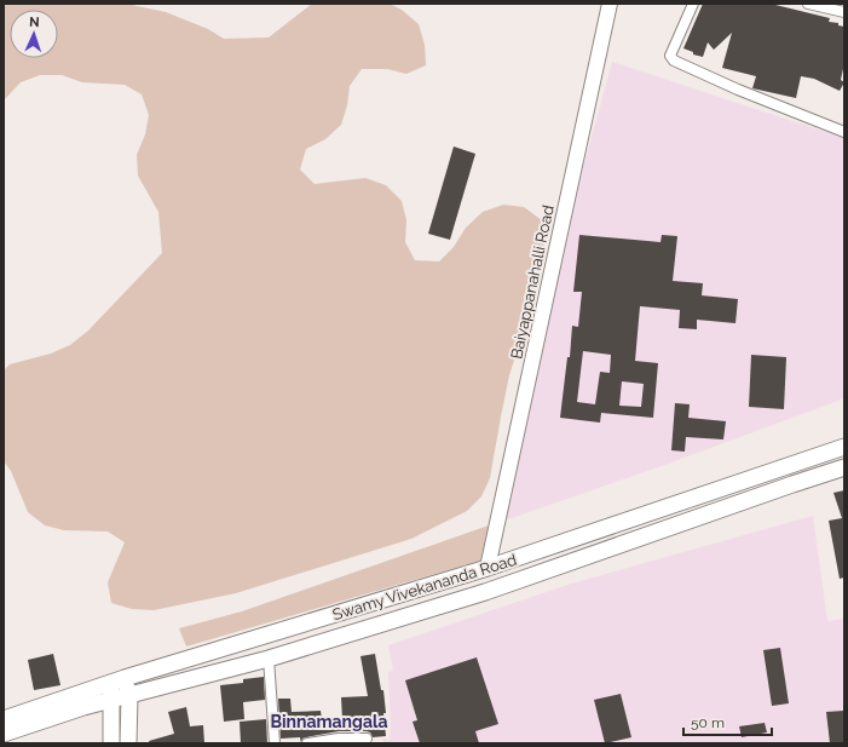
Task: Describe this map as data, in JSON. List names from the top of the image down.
{
  "streets": {
    "main road": ["Swamy Vivekananda Road"],
    "street": ["Baiyappanahalli Road"]
  },
  "crossings": [
    ["Baiyappanahalli Road", "Swamy Vivekananda Road"]
  ],
  "districts": ["Binnamangala"],
  "scale_bar": "50 m",
  "north": "top"
}
